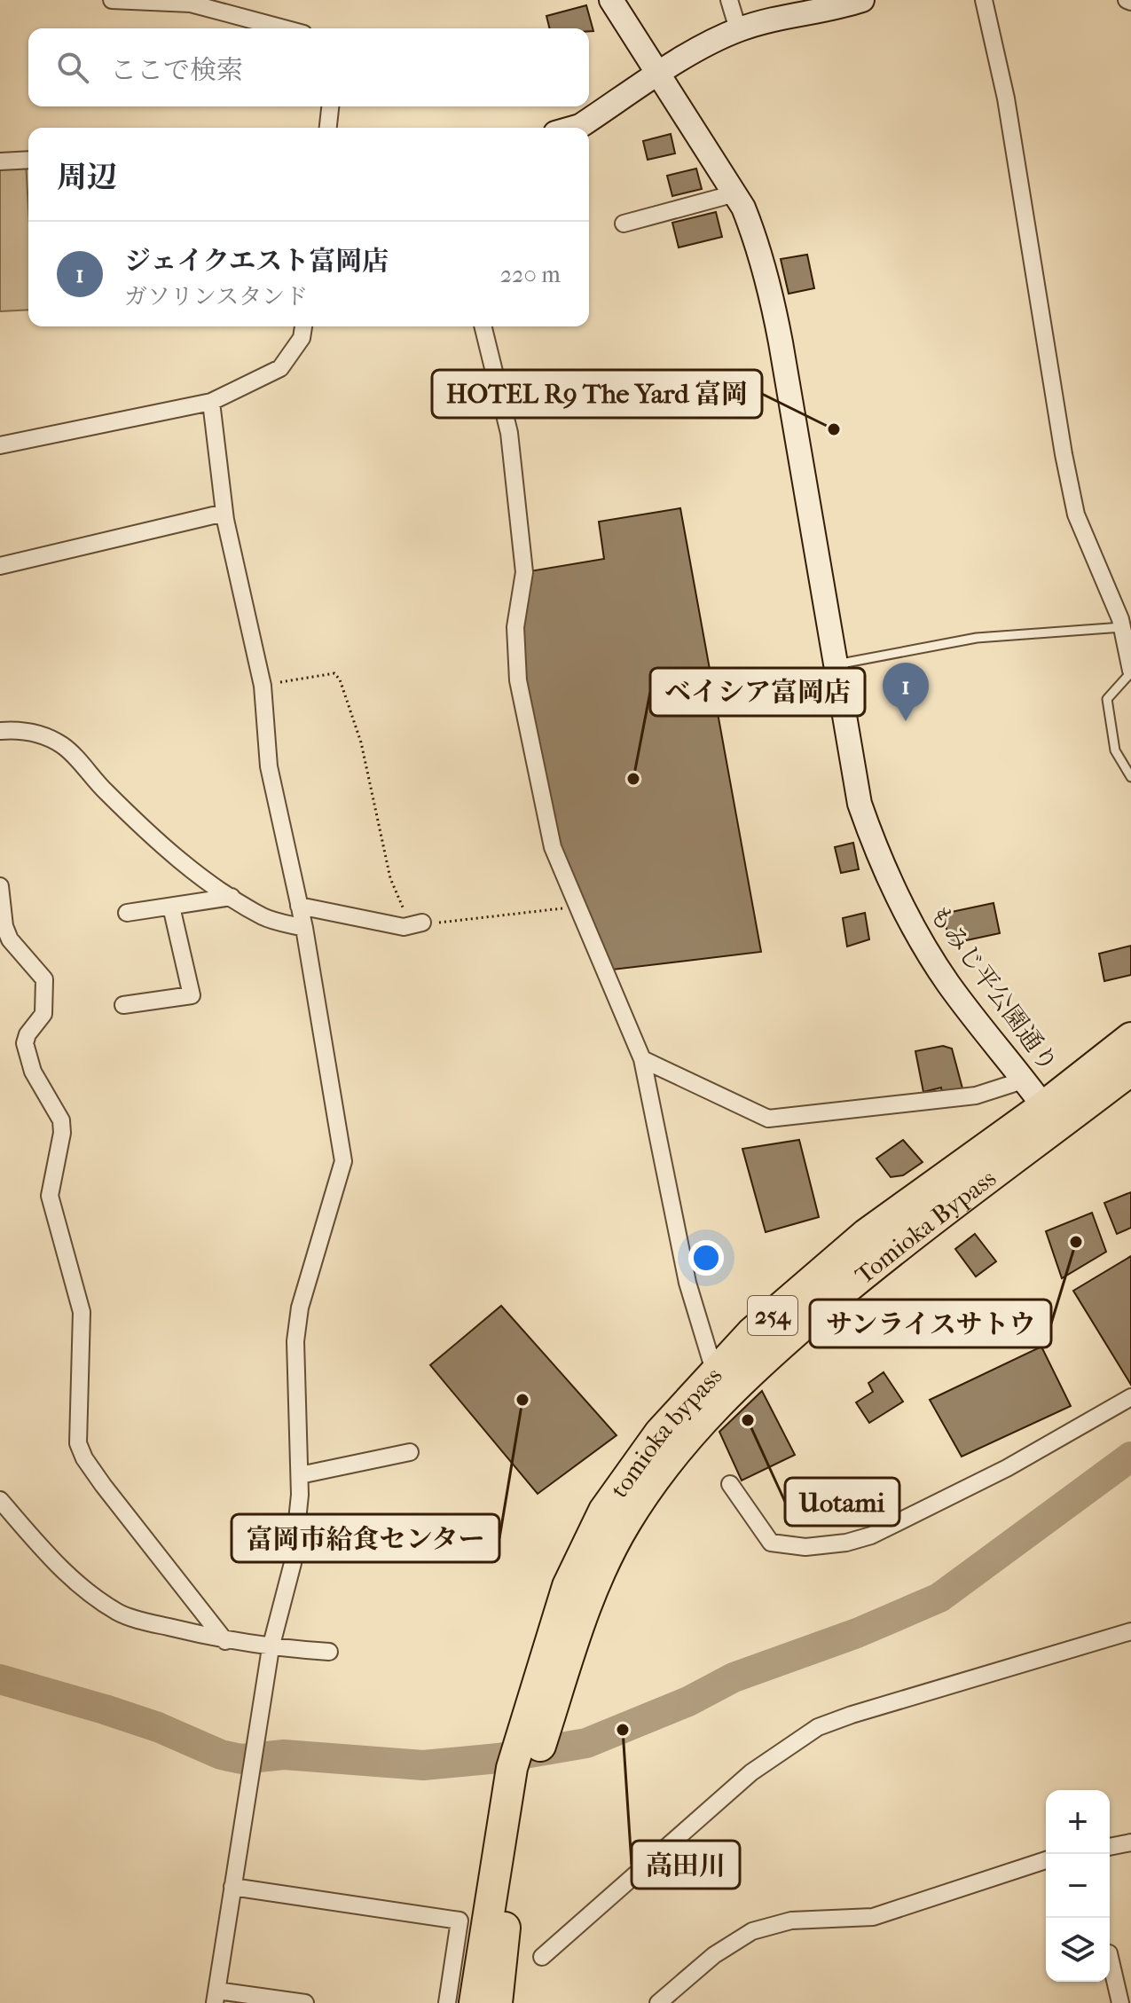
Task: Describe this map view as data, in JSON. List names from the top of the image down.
{
  "streets": {
    "highway": ["Tomioka Bypass", "254", "tomioka bypass"],
    "street": ["もみじ平公園通り"]
  },
  "crossings": [
    ["もみじ平公園通り", "Tomioka Bypass"],
    ["もみじ平公園通り", "tomioka bypass"],
    ["Tomioka Bypass", "tomioka bypass"]
  ],
  "places": [
    "HOTEL R9 The Yard 富岡",
    "ベイシア富岡店",
    "サンライスサトウ",
    "富岡市給食センター",
    "Uotami",
    "高田川"
  ],
  "page": {
    "search": "ここで検索",
    "heading": "周辺",
    "list": [
      {
        "mark": "1",
        "name": "ジェイクエスト富岡店",
        "note": "ガソリンスタンド",
        "value": "220 m"
      }
    ],
    "pins": "1",
    "map_buttons": ["+", "−"]
  }
}
